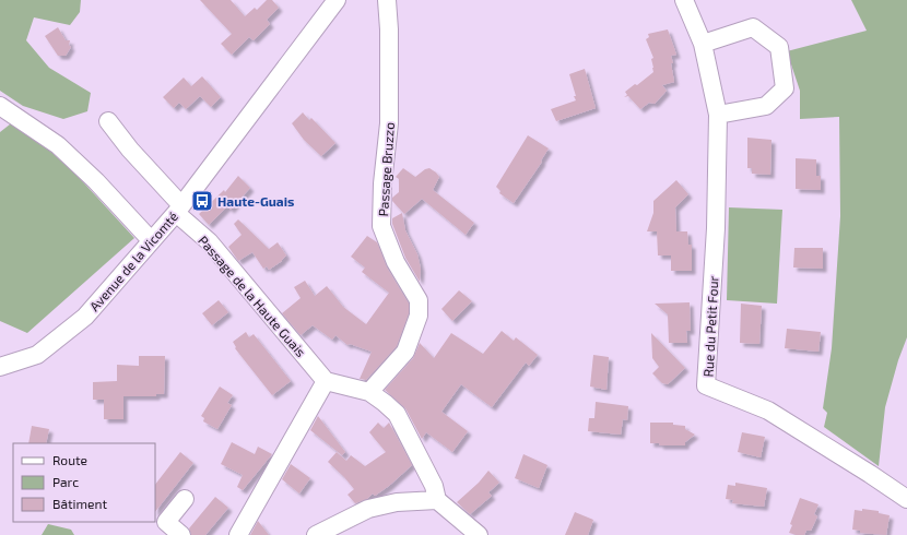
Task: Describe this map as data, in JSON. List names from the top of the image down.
{
  "streets": {
    "street": [
      "Passage Bruzzo",
      "Avenue de la Vicomté",
      "Passage de la Haute Guais",
      "Rue du Petit Four"
    ]
  },
  "crossings": [
    ["Avenue de la Vicomté", "Passage de la Haute Guais"]
  ],
  "places": {
    "bus stop": ["Haute-Guais"]
  },
  "legend": ["Route", "Parc", "Bâtiment"]
}
